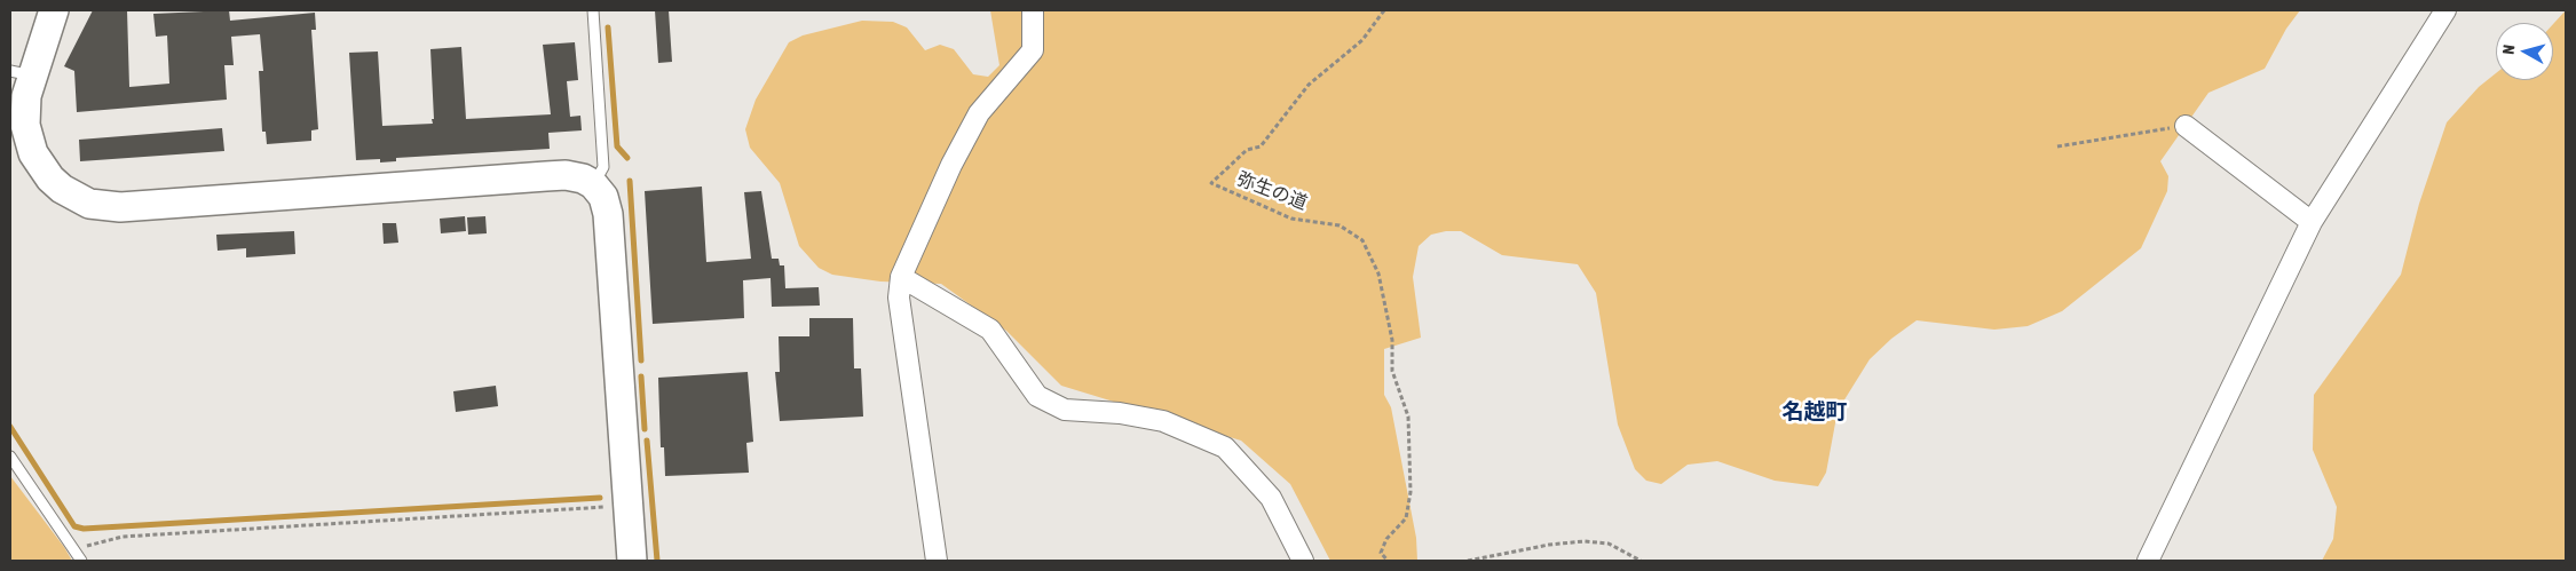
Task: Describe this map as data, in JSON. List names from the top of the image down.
{
  "streets": {
    "path": ["弥生の道"]
  },
  "districts": ["名越町"],
  "north": "left"
}
